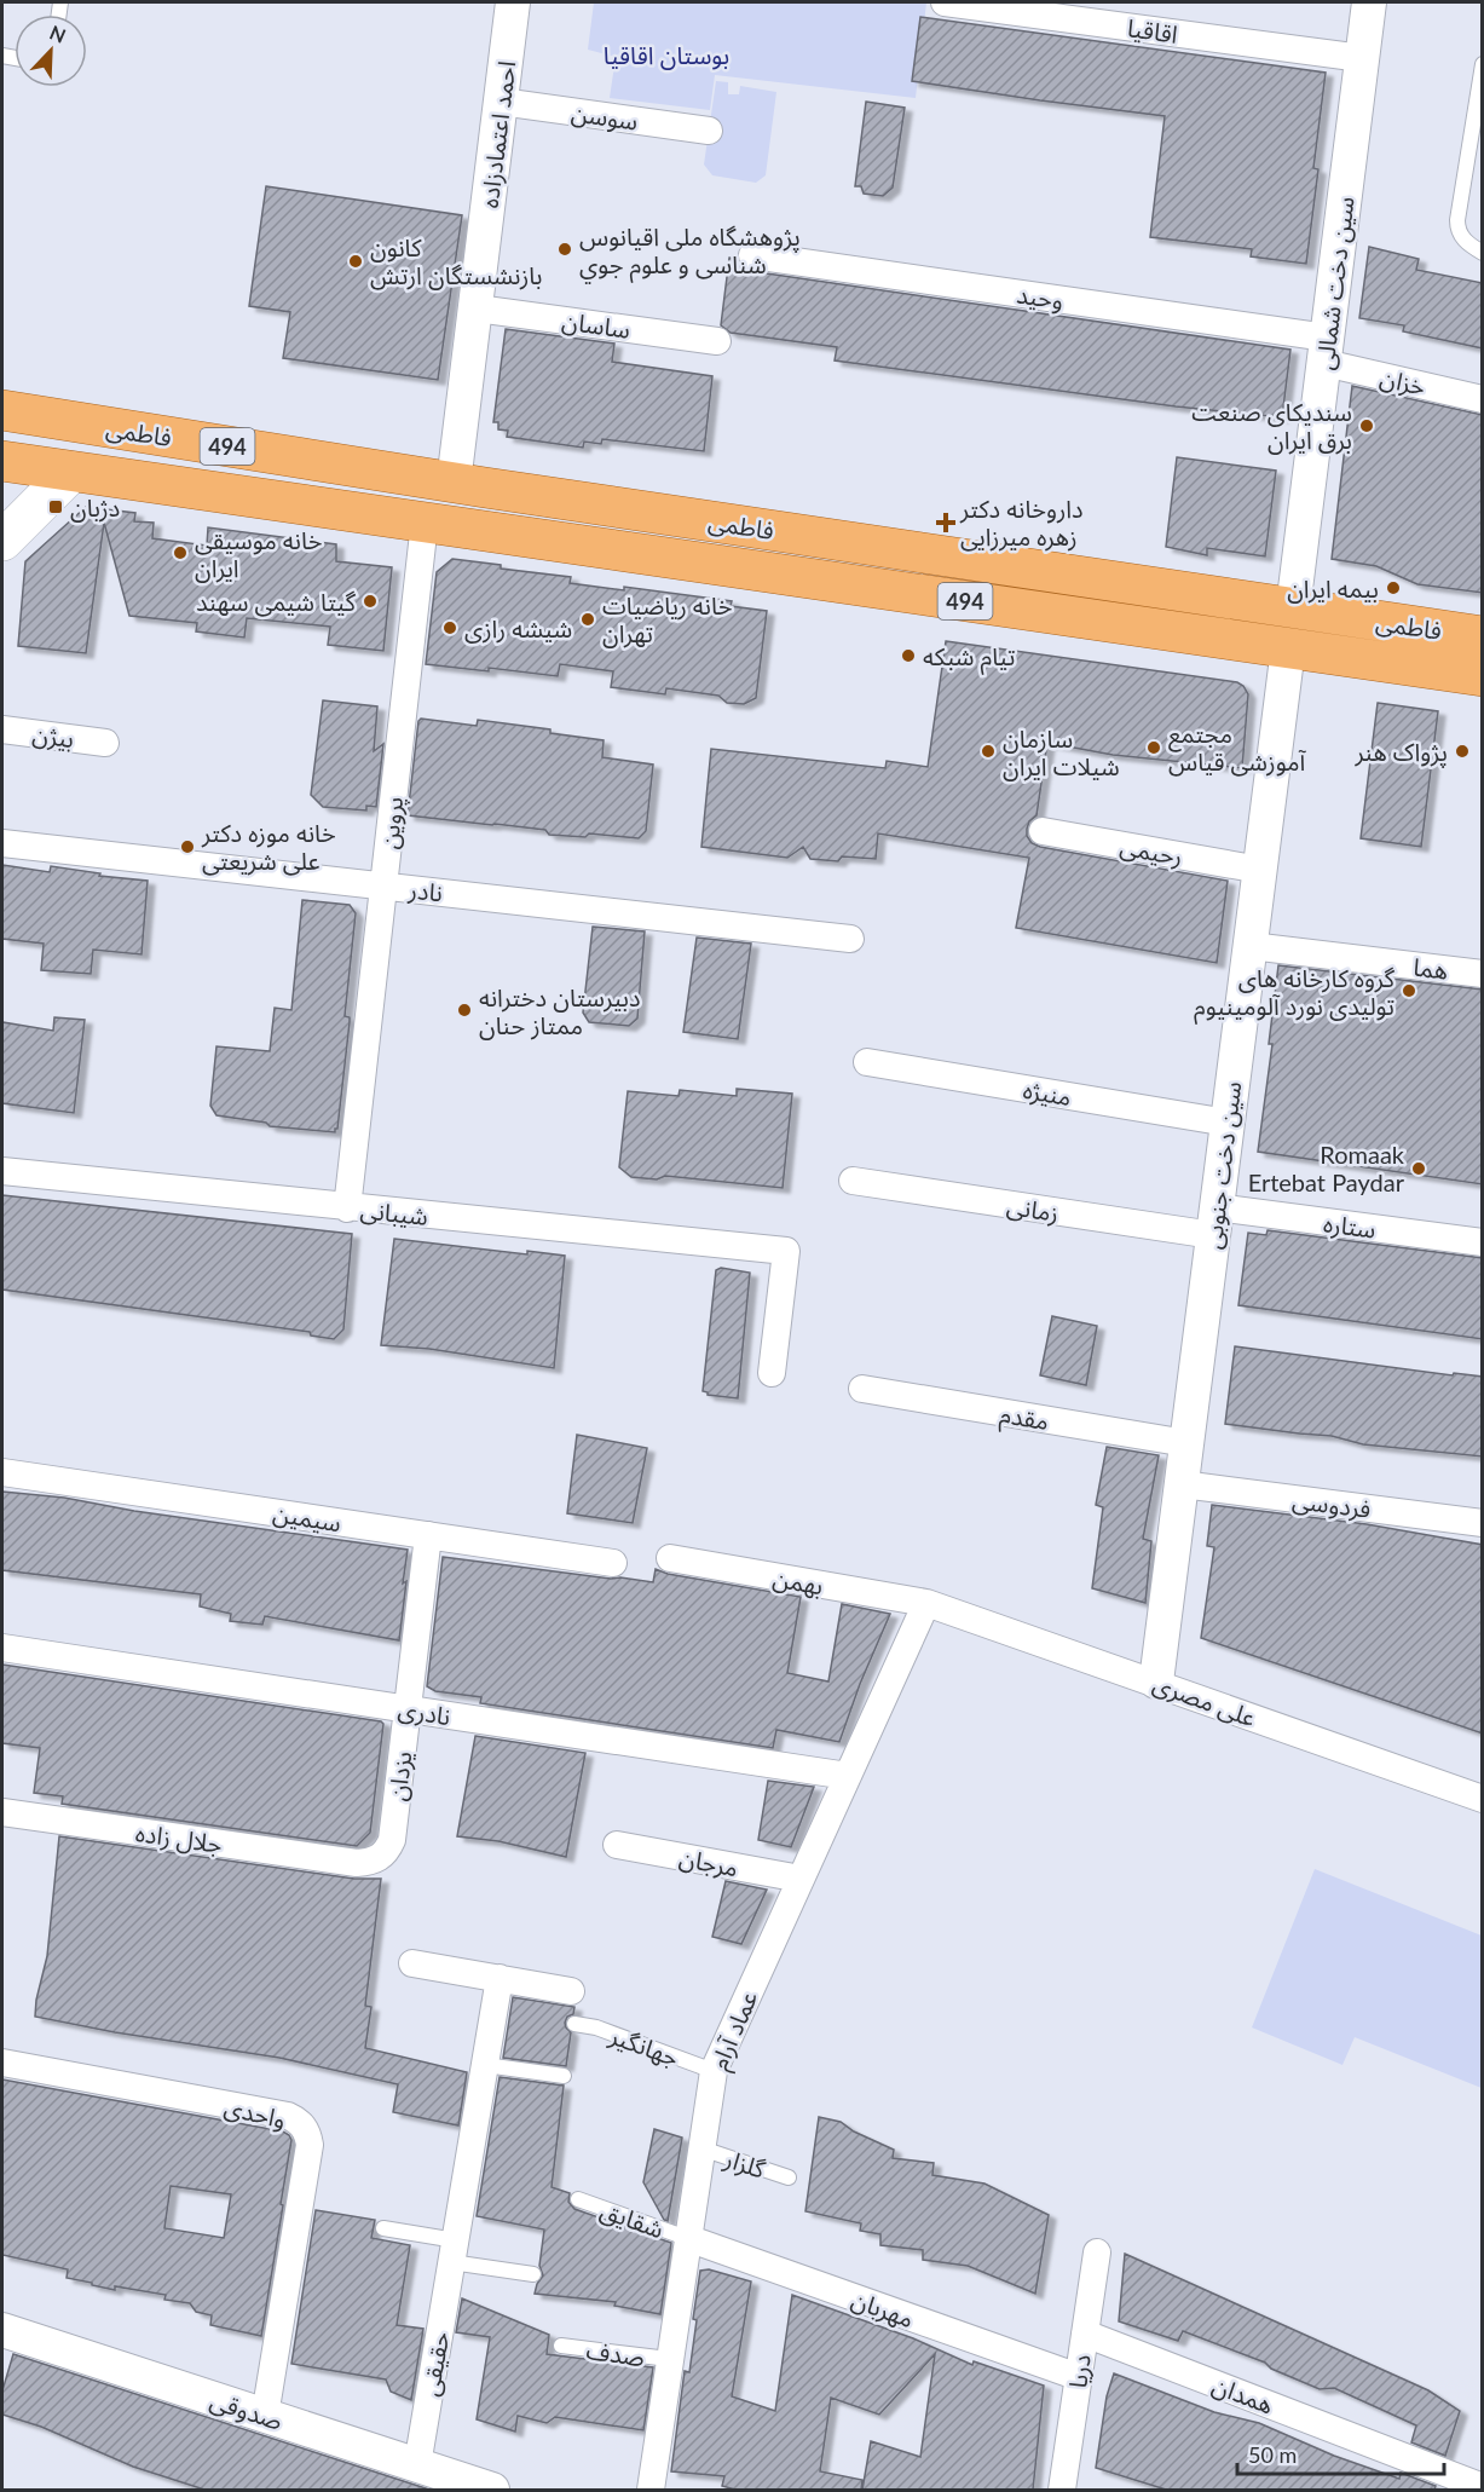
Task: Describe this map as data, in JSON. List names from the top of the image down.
{
  "streets": {
    "main road": ["فاطمی", "494"],
    "street": [
      "اقاقیا",
      "سوسن",
      "احمد اعتمادزاده",
      "سین دخت شمالی",
      "وحید",
      "ساسان",
      "خزان",
      "بیژن",
      "پروین",
      "رحیمی",
      "نادر",
      "هما",
      "منیژه",
      "سین دخت جنوبی",
      "زمانی",
      "شیبانی",
      "ستاره",
      "مقدم",
      "فردوسی",
      "سیمین",
      "بهمن",
      "علی مصری",
      "نادری",
      "یزدان",
      "جلال زاده",
      "مرجان",
      "عماد آرام",
      "واحدی",
      "مهربان",
      "حقیقی",
      "دریا",
      "همدان",
      "صدوقی"
    ],
    "lane": [
      "جهانگیر",
      "گلزار",
      "شقایق",
      "صدف"
    ]
  },
  "crossings": [
    ["اقاقیا", "سین دخت شمالی"],
    ["سوسن", "احمد اعتمادزاده"],
    ["احمد اعتمادزاده", "ساسان"],
    ["احمد اعتمادزاده", "فاطمی"],
    ["سین دخت شمالی", "وحید"],
    ["سین دخت شمالی", "خزان"],
    ["سین دخت شمالی", "فاطمی"],
    ["وحید", "خزان"],
    ["فاطمی", "پروین"],
    ["فاطمی", "سین دخت جنوبی"],
    ["پروین", "نادر"],
    ["پروین", "شیبانی"],
    ["رحیمی", "سین دخت جنوبی"],
    ["هما", "سین دخت جنوبی"],
    ["منیژه", "سین دخت جنوبی"],
    ["سین دخت جنوبی", "زمانی"],
    ["سین دخت جنوبی", "ستاره"],
    ["سین دخت جنوبی", "مقدم"],
    ["سین دخت جنوبی", "فردوسی"],
    ["سین دخت جنوبی", "علی مصری"],
    ["زمانی", "ستاره"],
    ["سیمین", "یزدان"],
    ["بهمن", "علی مصری"],
    ["بهمن", "عماد آرام"],
    ["علی مصری", "عماد آرام"],
    ["نادری", "یزدان"],
    ["نادری", "عماد آرام"],
    ["یزدان", "جلال زاده"],
    ["مرجان", "عماد آرام"],
    ["عماد آرام", "جهانگیر"],
    ["عماد آرام", "گلزار"],
    ["عماد آرام", "شقایق"],
    ["عماد آرام", "مهربان"],
    ["عماد آرام", "صدف"],
    ["واحدی", "صدوقی"],
    ["شقایق", "مهربان"],
    ["مهربان", "دریا"],
    ["حقیقی", "صدوقی"],
    ["دریا", "همدان"]
  ],
  "parks": ["بوستان اقاقیا"],
  "places": {
    "other": [
      "پژوهشگاه ملی اقیانوس شناسی و علوم جوي",
      "کانون بازنشستگان ارتش",
      "سندیکای صنعت برق ایران",
      "خانه موسیقی ایران",
      "بیمه ایران",
      "گیتا شیمی سهند",
      "خانه ریاضیات تهران",
      "شیشه رازی",
      "تیام شبکه",
      "مجتمع آموزشی قیاس",
      "سازمان شیلات ایران",
      "پژواک هنر",
      "خانه موزه دکتر علی شریعتی",
      "گروه کارخانه های تولیدی نورد آلومینیوم",
      "دبیرستان دخترانه ممتاز حنان",
      "Romaak Ertebat Paydar"
    ],
    "transit": ["دژبان"],
    "health": ["داروخانه دکتر زهره میرزایی"]
  },
  "scale_bar": "50 m",
  "north": "top right"
}
